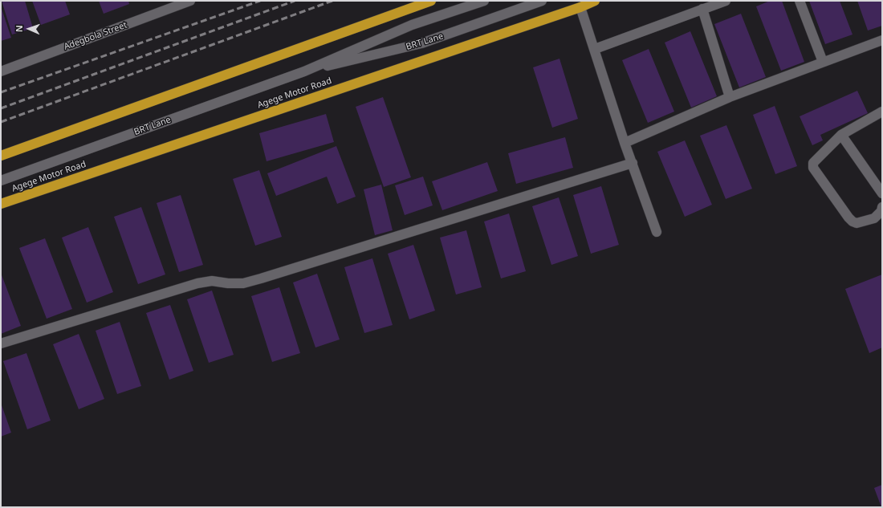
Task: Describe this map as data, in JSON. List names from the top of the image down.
{
  "streets": {
    "highway": ["Agege Motor Road"],
    "street": ["Adegbola Street", "BRT Lane"]
  },
  "north": "left"
}
